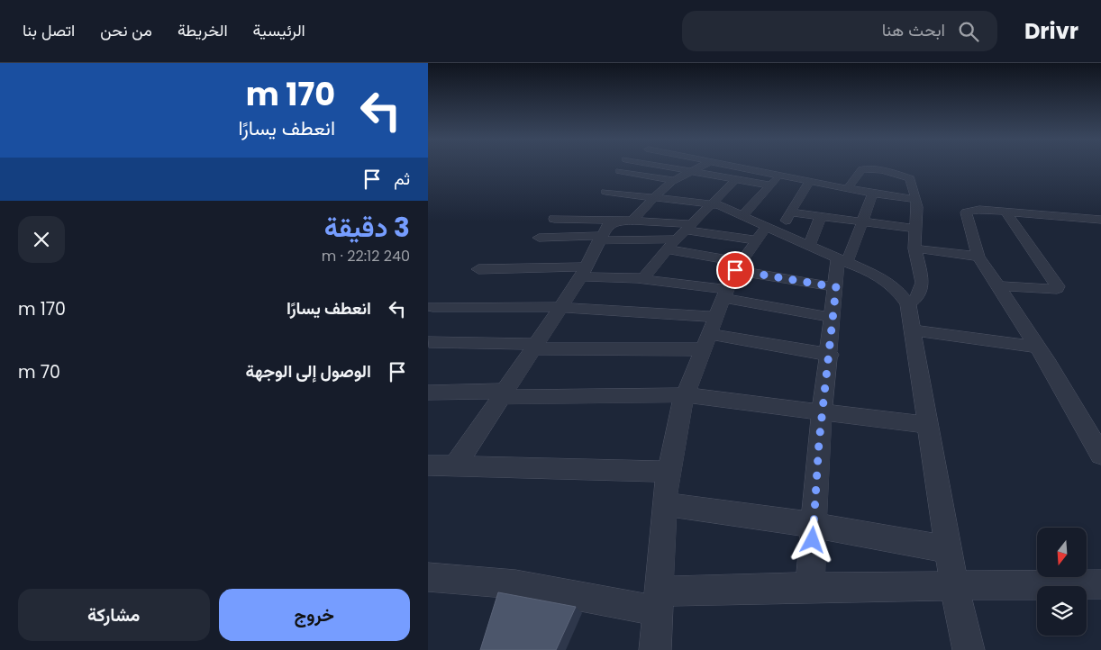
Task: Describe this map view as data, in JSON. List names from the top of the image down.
{
  "north": "bottom",
  "page": {
    "header": "Drivr",
    "search": "ابحث هنا",
    "nav": [
      "الرئيسية",
      "الخريطة",
      "من نحن",
      "اتصل بنا"
    ],
    "turn": ["170 m", "انعطف يسارًا"],
    "then": "ثم",
    "heading": ["3 دقيقة", "240 m · 22:12"],
    "list": [
      {
        "name": "انعطف يسارًا",
        "value": "170 m"
      },
      {
        "name": "الوصول إلى الوجهة",
        "value": "70 m"
      }
    ],
    "buttons": ["خروج", "مشاركة"]
  }
}
